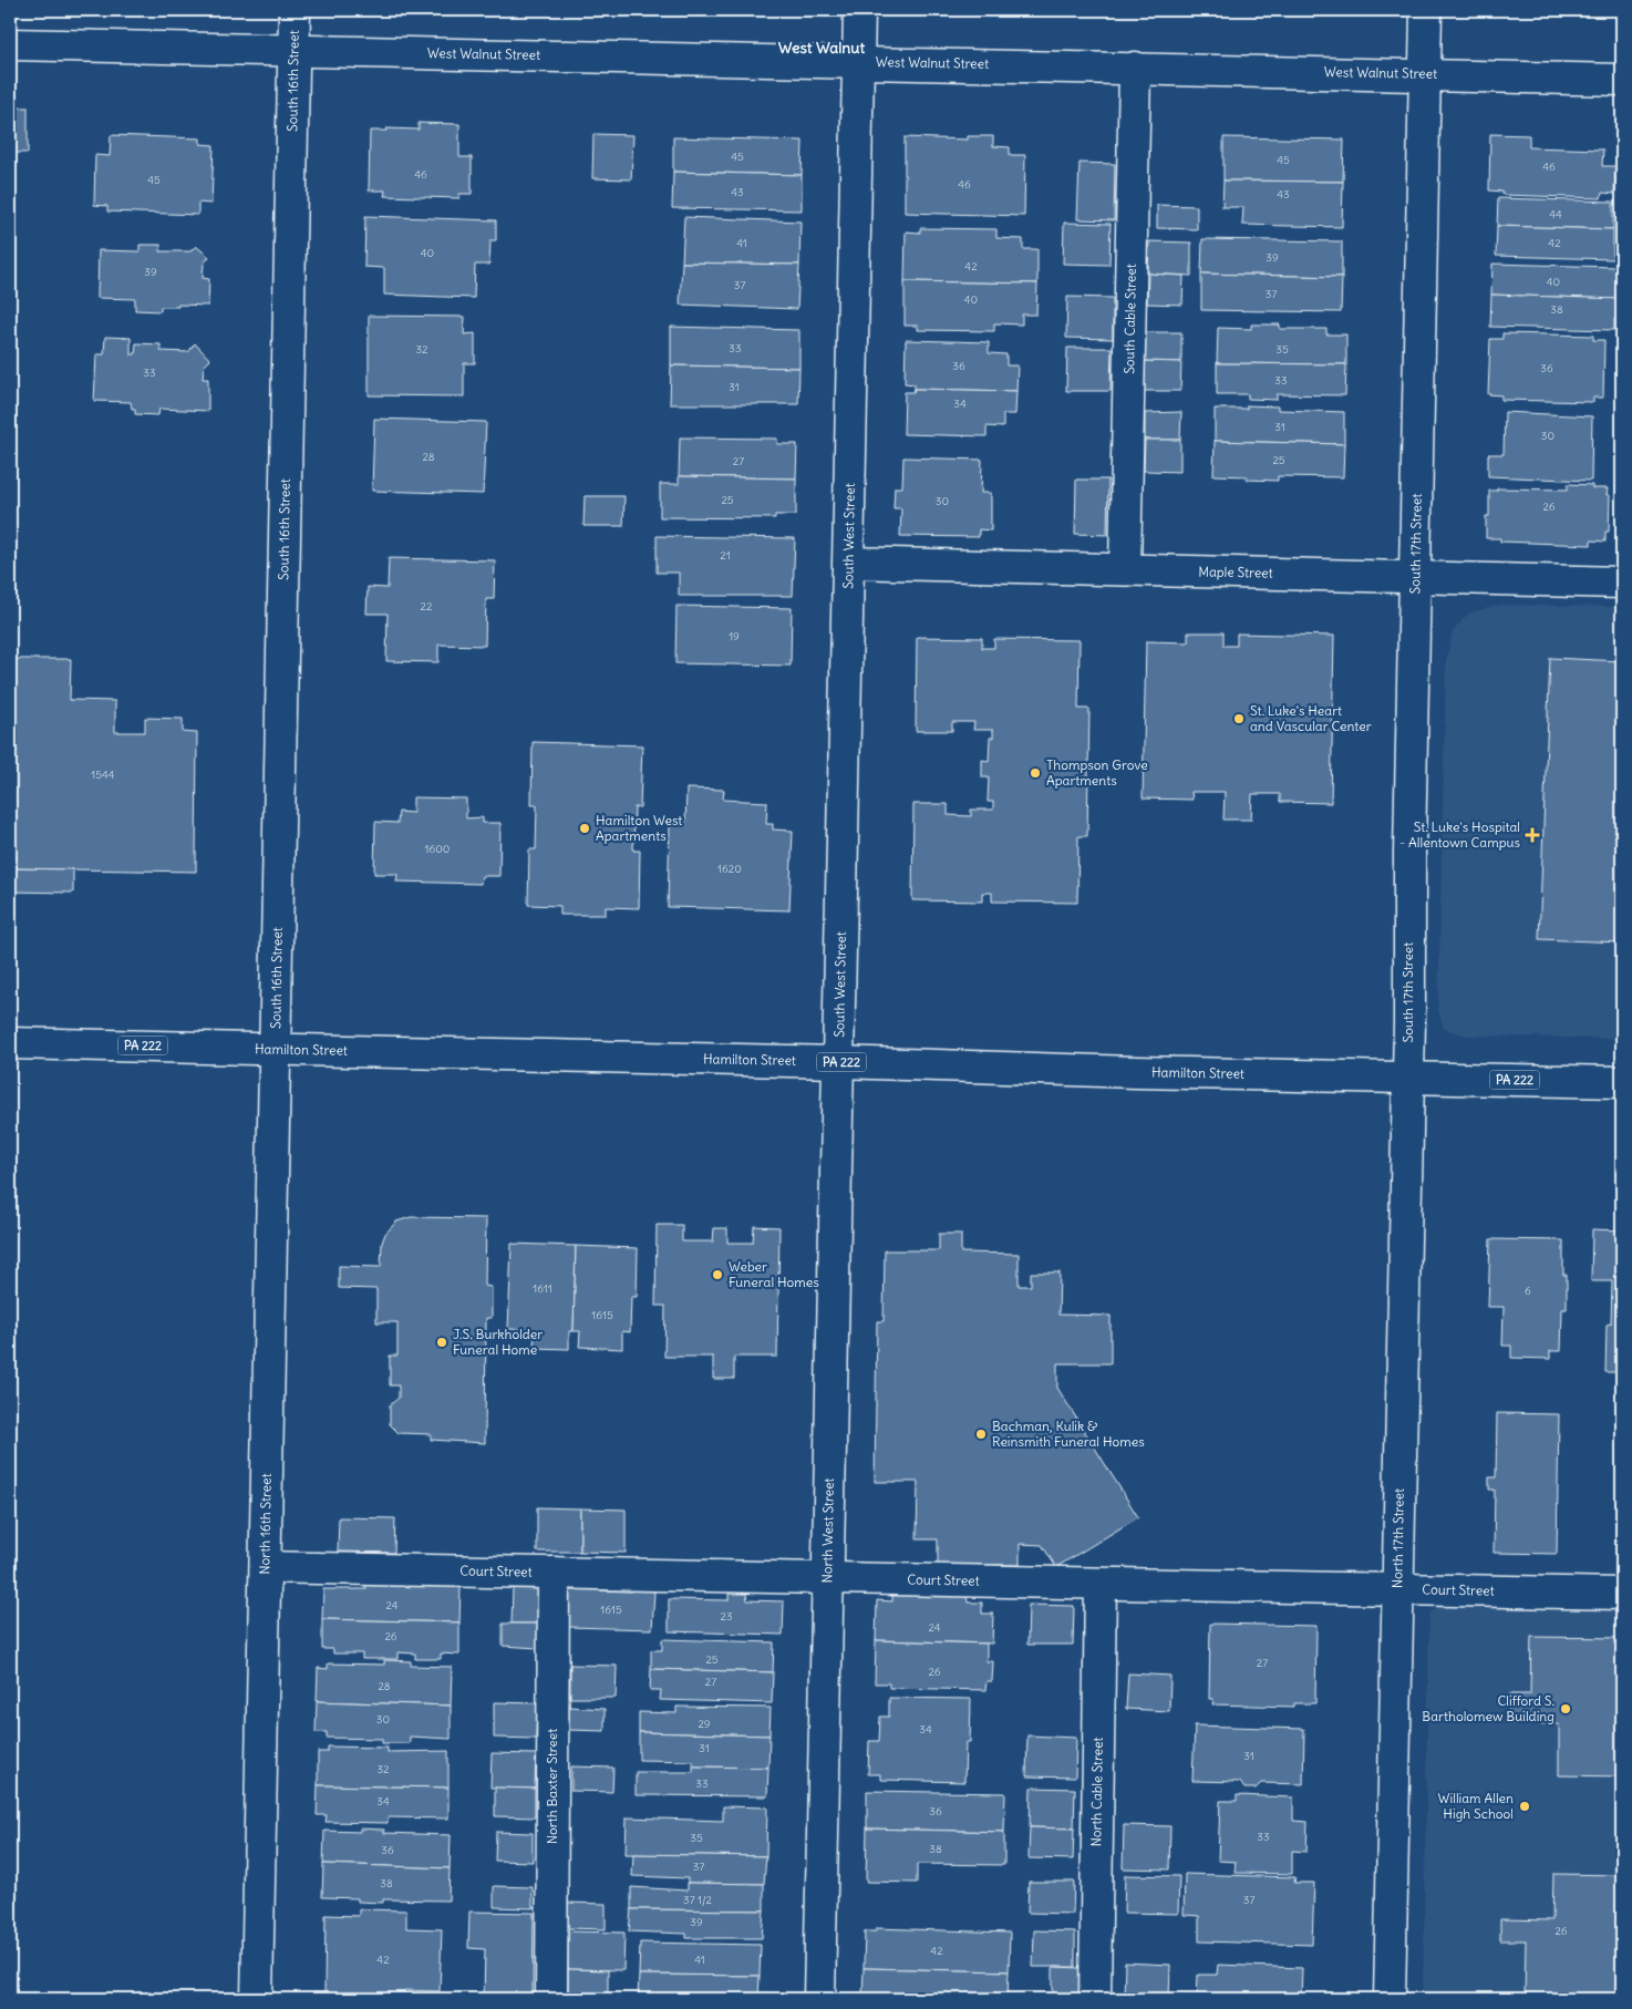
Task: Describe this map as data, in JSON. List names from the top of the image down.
{
  "streets": {
    "street": [
      "West Walnut Street",
      "South 16th Street",
      "South Cable Street",
      "South West Street",
      "South 17th Street",
      "Maple Street",
      "PA 222",
      "Hamilton Street",
      "North 16th Street",
      "North West Street",
      "North 17th Street",
      "Court Street",
      "North Baxter Street",
      "North Cable Street"
    ]
  },
  "crossings": [
    ["West Walnut Street", "South 16th Street"],
    ["West Walnut Street", "South Cable Street"],
    ["West Walnut Street", "South West Street"],
    ["West Walnut Street", "South 17th Street"],
    ["South 16th Street", "Hamilton Street"],
    ["South 16th Street", "North 16th Street"],
    ["South Cable Street", "Maple Street"],
    ["South West Street", "Maple Street"],
    ["South West Street", "Hamilton Street"],
    ["South West Street", "North West Street"],
    ["South 17th Street", "Maple Street"],
    ["South 17th Street", "Hamilton Street"],
    ["South 17th Street", "North 17th Street"],
    ["Hamilton Street", "North 16th Street"],
    ["Hamilton Street", "North West Street"],
    ["Hamilton Street", "North 17th Street"],
    ["North 16th Street", "Court Street"],
    ["North West Street", "Court Street"],
    ["North 17th Street", "Court Street"],
    ["Court Street", "North Baxter Street"],
    ["Court Street", "North Cable Street"]
  ],
  "districts": ["West Walnut"],
  "places": {
    "other": [
      "St. Luke's Heart and Vascular Center",
      "Thompson Grove Apartments",
      "Hamilton West Apartments",
      "Weber Funeral Homes",
      "J.S. Burkholder Funeral Home",
      "Bachman, Kulik & Reinsmith Funeral Homes",
      "Clifford S. Bartholomew Building",
      "William Allen High School"
    ],
    "health": ["St. Luke's Hospital - Allentown Campus"]
  },
  "house_numbers": [
    "45",
    "45",
    "46",
    "46",
    "45",
    "46",
    "43",
    "43",
    "44",
    "41",
    "42",
    "40",
    "39",
    "42",
    "39",
    "40",
    "37",
    "37",
    "40",
    "38",
    "33",
    "32",
    "35",
    "36",
    "36",
    "33",
    "33",
    "31",
    "34",
    "31",
    "30",
    "28",
    "25",
    "27",
    "25",
    "30",
    "26",
    "21",
    "22",
    "19",
    "1544",
    "1600",
    "1620",
    "1611",
    "6",
    "1615",
    "24",
    "1615",
    "23",
    "24",
    "26",
    "25",
    "27",
    "26",
    "27",
    "28",
    "30",
    "29",
    "34",
    "31",
    "31",
    "32",
    "33",
    "34",
    "36",
    "33",
    "35",
    "38",
    "36",
    "37",
    "38",
    "37 1/2",
    "37",
    "39",
    "26",
    "42",
    "42",
    "41"
  ]
}
